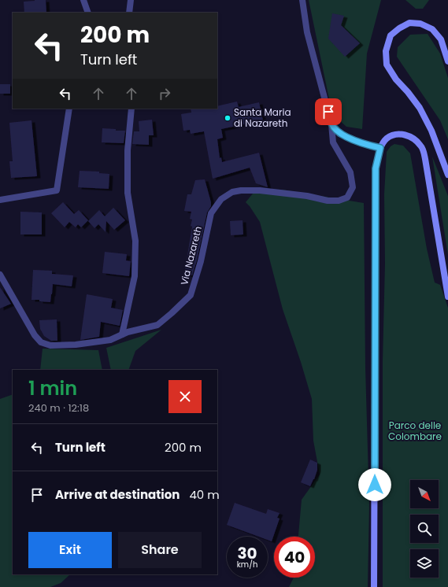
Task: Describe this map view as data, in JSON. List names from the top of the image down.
{
  "streets": {
    "street": ["Via Nazareth"]
  },
  "parks": ["Parco delle Colombare"],
  "places": ["Santa Maria di Nazareth"],
  "north": "bottom right",
  "page": {
    "turn": ["200 m", "Turn left"],
    "heading": ["1 min", "240 m · 12:18"],
    "list": [
      {
        "name": "Turn left",
        "value": "200 m"
      },
      {
        "name": "Arrive at destination",
        "value": "40 m"
      }
    ],
    "buttons": ["Exit", "Share"],
    "speed": "30 km/h",
    "limit": "40"
  }
}
